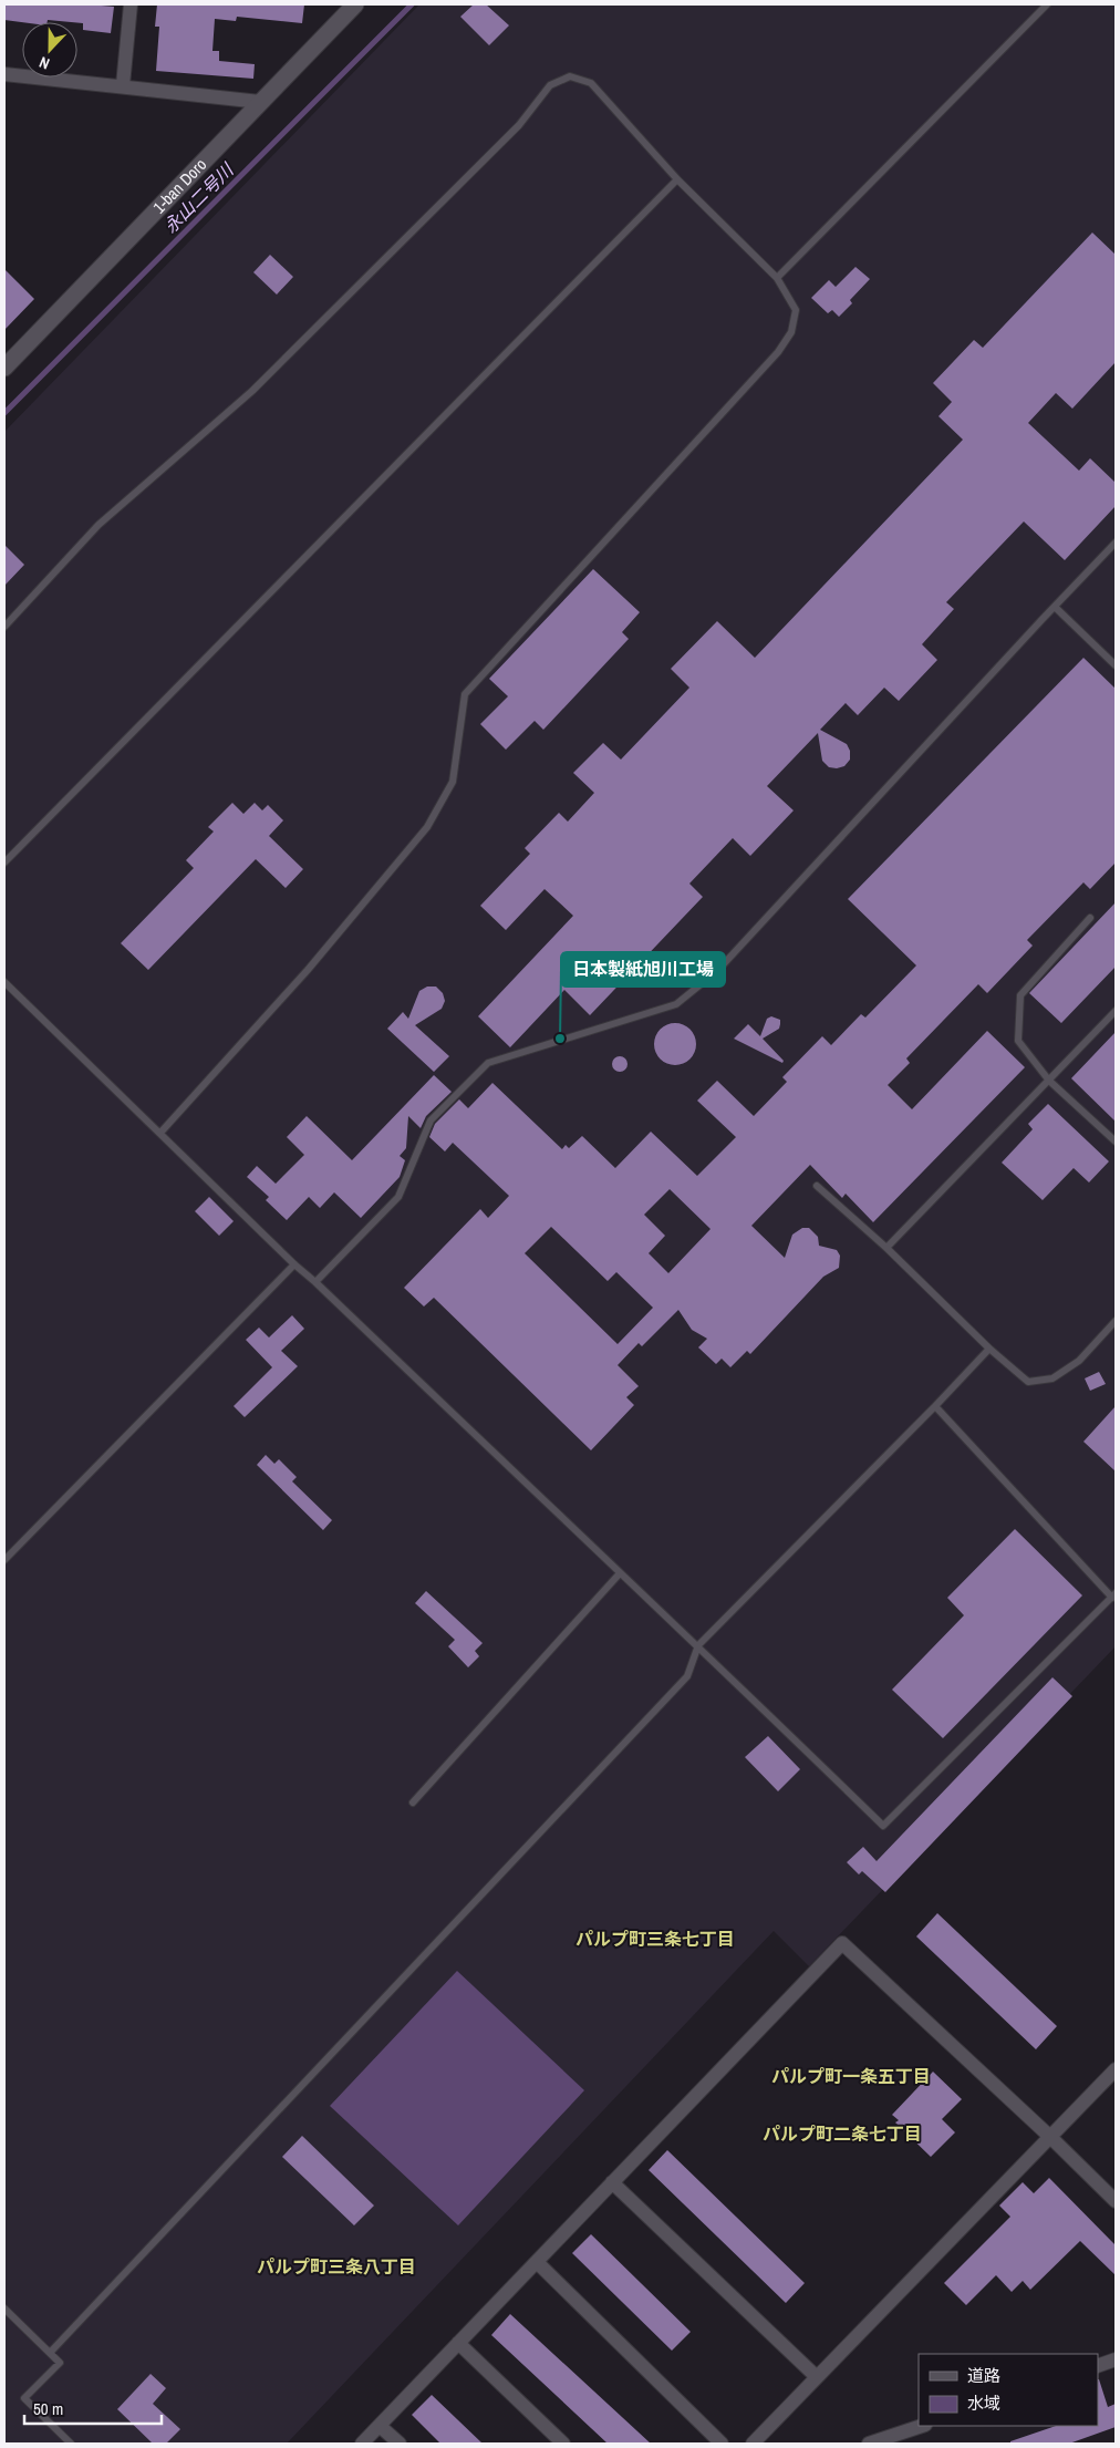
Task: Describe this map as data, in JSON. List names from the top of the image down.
{
  "streets": {
    "street": ["1-ban Doro"]
  },
  "districts": [
    "パルプ町三条七丁目",
    "パルプ町一条五丁目",
    "パルプ町二条七丁目",
    "パルプ町三条八丁目"
  ],
  "water": ["永山二号川"],
  "places": ["日本製紙旭川工場"],
  "legend": ["道路", "水域"],
  "scale_bar": "50 m",
  "north": "bottom"
}
